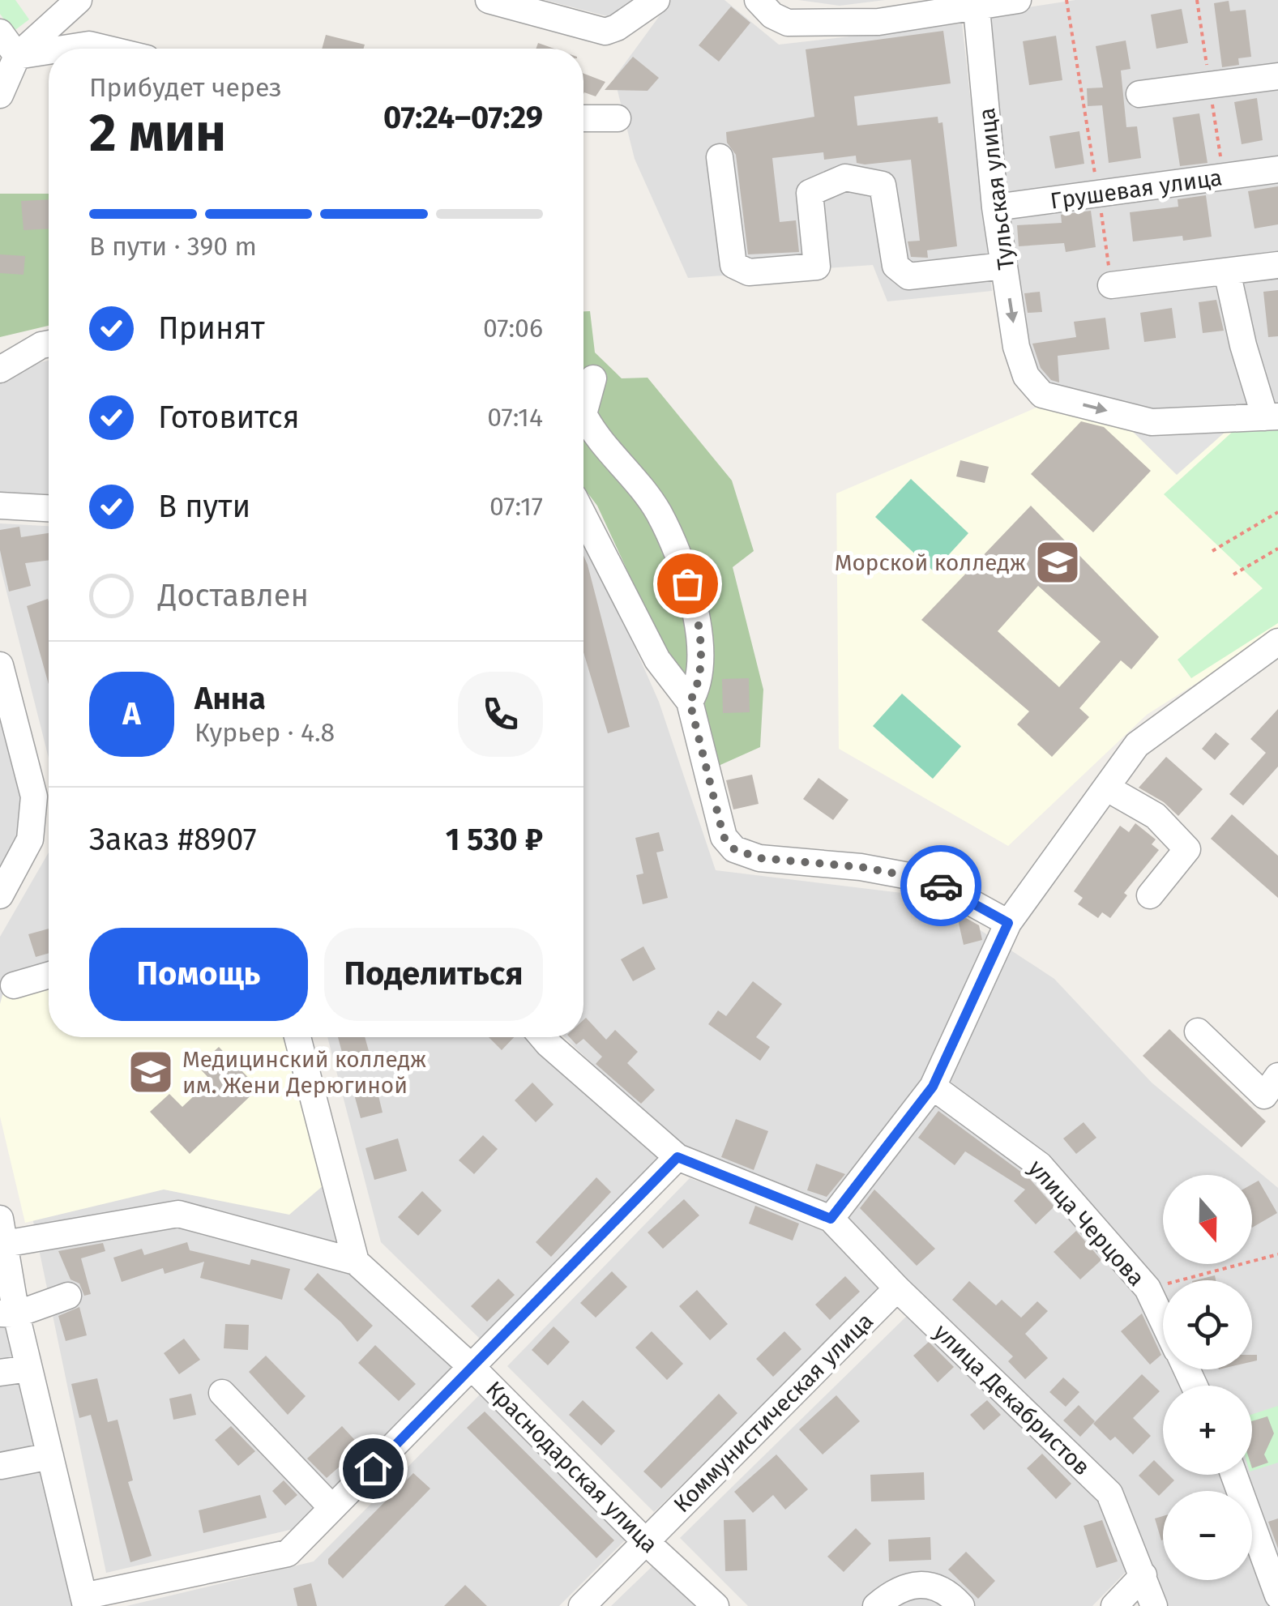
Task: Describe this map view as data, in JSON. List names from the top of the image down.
{
  "streets": {
    "street": [
      "Тульская улица",
      "Грушевая улица",
      "улица Черцова",
      "улица Декабристов",
      "Коммунистическая улица",
      "Краснодарская улица"
    ]
  },
  "crossings": [
    ["Тульская улица", "Грушевая улица"],
    ["улица Декабристов", "Коммунистическая улица"],
    ["Коммунистическая улица", "Краснодарская улица"]
  ],
  "one_way": ["Тульская улица"],
  "places": {
    "school or university": ["Морской колледж", "Медицинский колледж им. Жени Дерюгиной"]
  },
  "north": "bottom",
  "page": {
    "heading": ["2 мин", "Прибудет через", "07:24–07:29"],
    "panel": [
      "Анна",
      "Курьер · 4.8",
      "Заказ #8907",
      "1 530 ₽"
    ],
    "bar": "В пути · 390 m",
    "list": [
      ["Принят", "07:06"],
      ["Готовится", "07:14"],
      ["В пути", "07:17"],
      "Доставлен"
    ],
    "round": "А",
    "buttons": ["Помощь", "Поделиться"],
    "map_buttons": ["+", "−"]
  }
}
